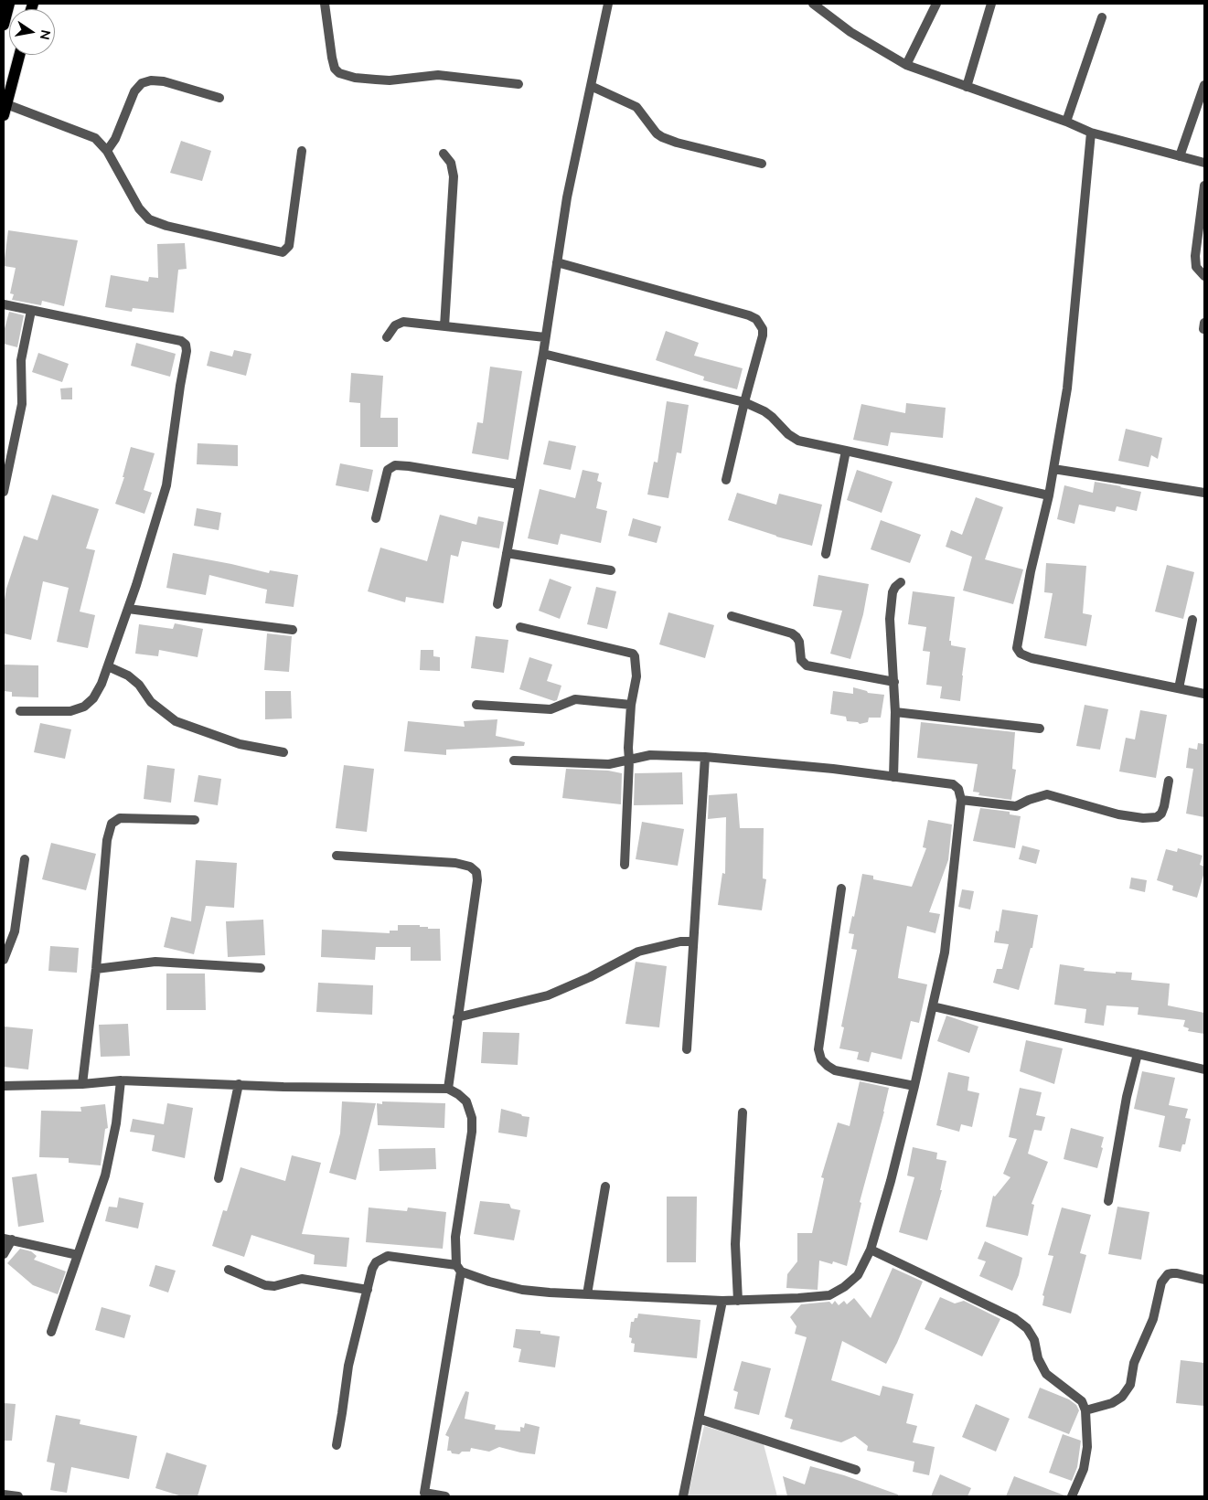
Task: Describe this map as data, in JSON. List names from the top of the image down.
{
  "north": "right"
}
